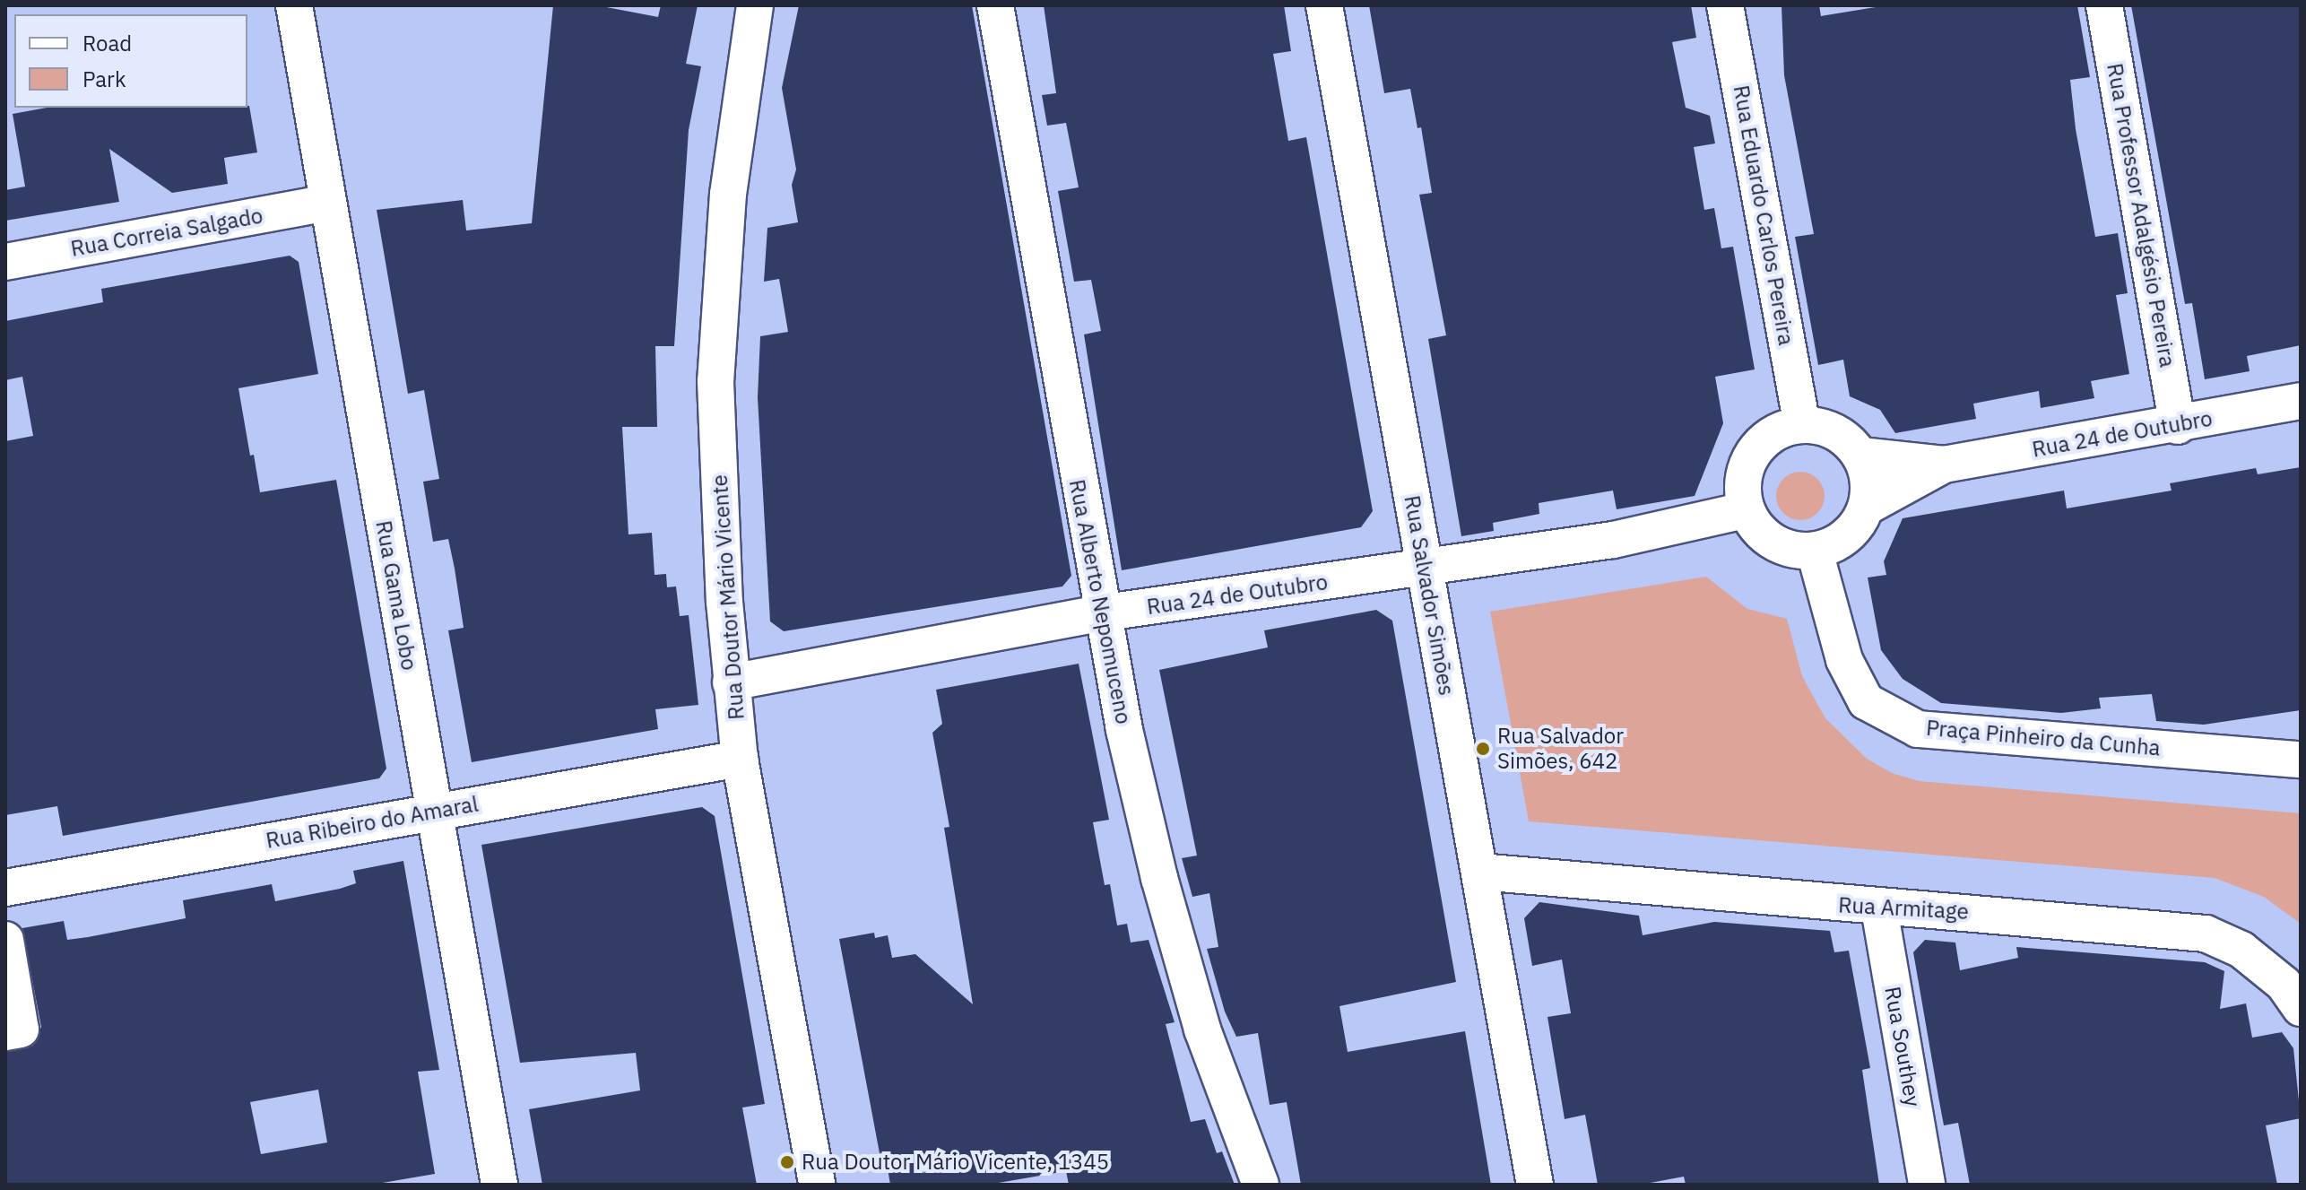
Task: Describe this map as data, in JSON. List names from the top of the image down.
{
  "streets": {
    "street": [
      "Rua Eduardo Carlos Pereira",
      "Rua Professor Adalgésio Pereira",
      "Rua Correia Salgado",
      "Rua 24 de Outubro",
      "Rua Gama Lobo",
      "Rua Salvador Simões",
      "Rua Doutor Mário Vicente",
      "Rua Alberto Nepomuceno",
      "Praça Pinheiro da Cunha",
      "Rua Ribeiro do Amaral",
      "Rua Armitage",
      "Rua Southey"
    ]
  },
  "crossings": [
    ["Rua Eduardo Carlos Pereira", "Rua 24 de Outubro"],
    ["Rua Eduardo Carlos Pereira", "Praça Pinheiro da Cunha"],
    ["Rua Professor Adalgésio Pereira", "Rua 24 de Outubro"],
    ["Rua Correia Salgado", "Rua Gama Lobo"],
    ["Rua 24 de Outubro", "Rua Salvador Simões"],
    ["Rua 24 de Outubro", "Rua Doutor Mário Vicente"],
    ["Rua 24 de Outubro", "Rua Alberto Nepomuceno"],
    ["Rua 24 de Outubro", "Praça Pinheiro da Cunha"],
    ["Rua Gama Lobo", "Rua Ribeiro do Amaral"],
    ["Rua Salvador Simões", "Rua Armitage"],
    ["Rua Doutor Mário Vicente", "Rua Ribeiro do Amaral"],
    ["Rua Armitage", "Rua Southey"]
  ],
  "places": ["Rua Salvador Simões, 642", "Rua Doutor Mário Vicente, 1345"],
  "legend": ["Road", "Park"]
}
